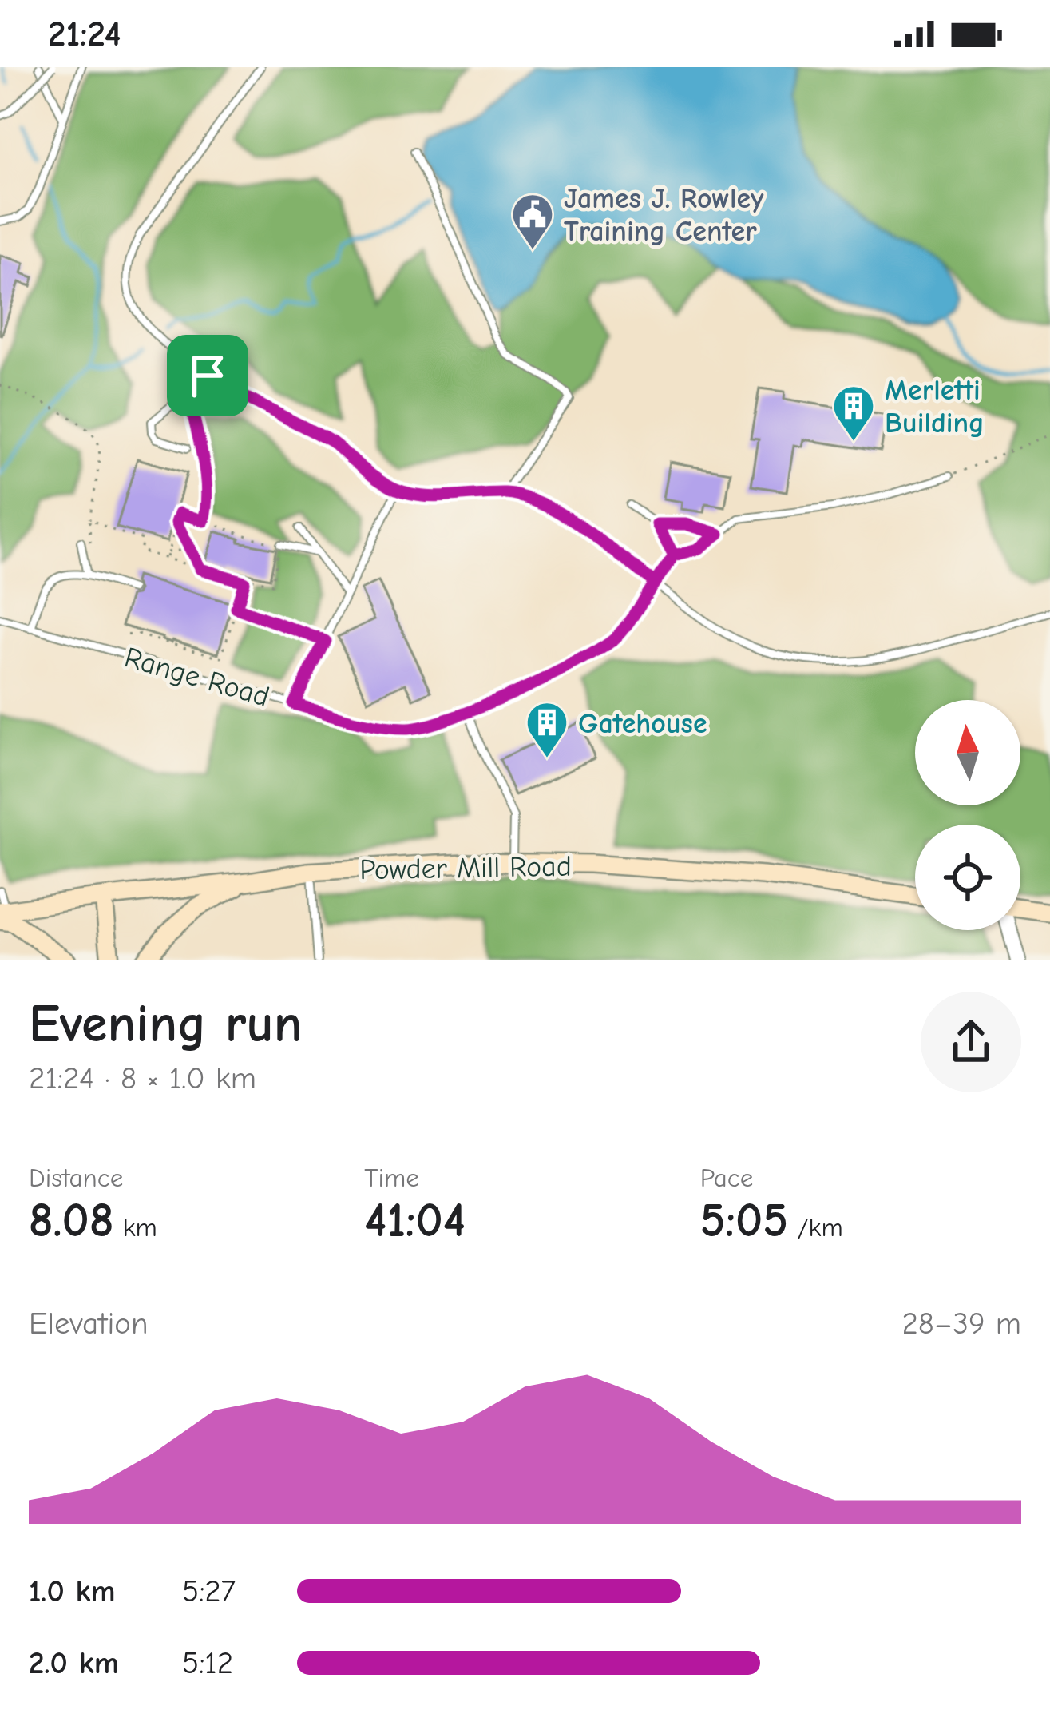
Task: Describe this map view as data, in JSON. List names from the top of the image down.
{
  "streets": {
    "main road": ["Powder Mill Road"],
    "lane": ["Range Road"]
  },
  "places": {
    "public building": ["James J. Rowley Training Center"],
    "building": ["Merletti Building", "Gatehouse"]
  },
  "north": "top",
  "page": {
    "status": "21:24",
    "heading": ["Evening run", "21:24 · 8 × 1.0 km"],
    "stats": [
      ["Distance", "8.08 km"],
      ["Time", "41:04"],
      ["Pace", "5:05 /km"]
    ],
    "chart": ["Elevation", "28–39 m"],
    "list": [
      {
        "name": "1.0 km",
        "note": "5:27"
      },
      {
        "name": "2.0 km",
        "note": "5:12"
      }
    ]
  }
}
